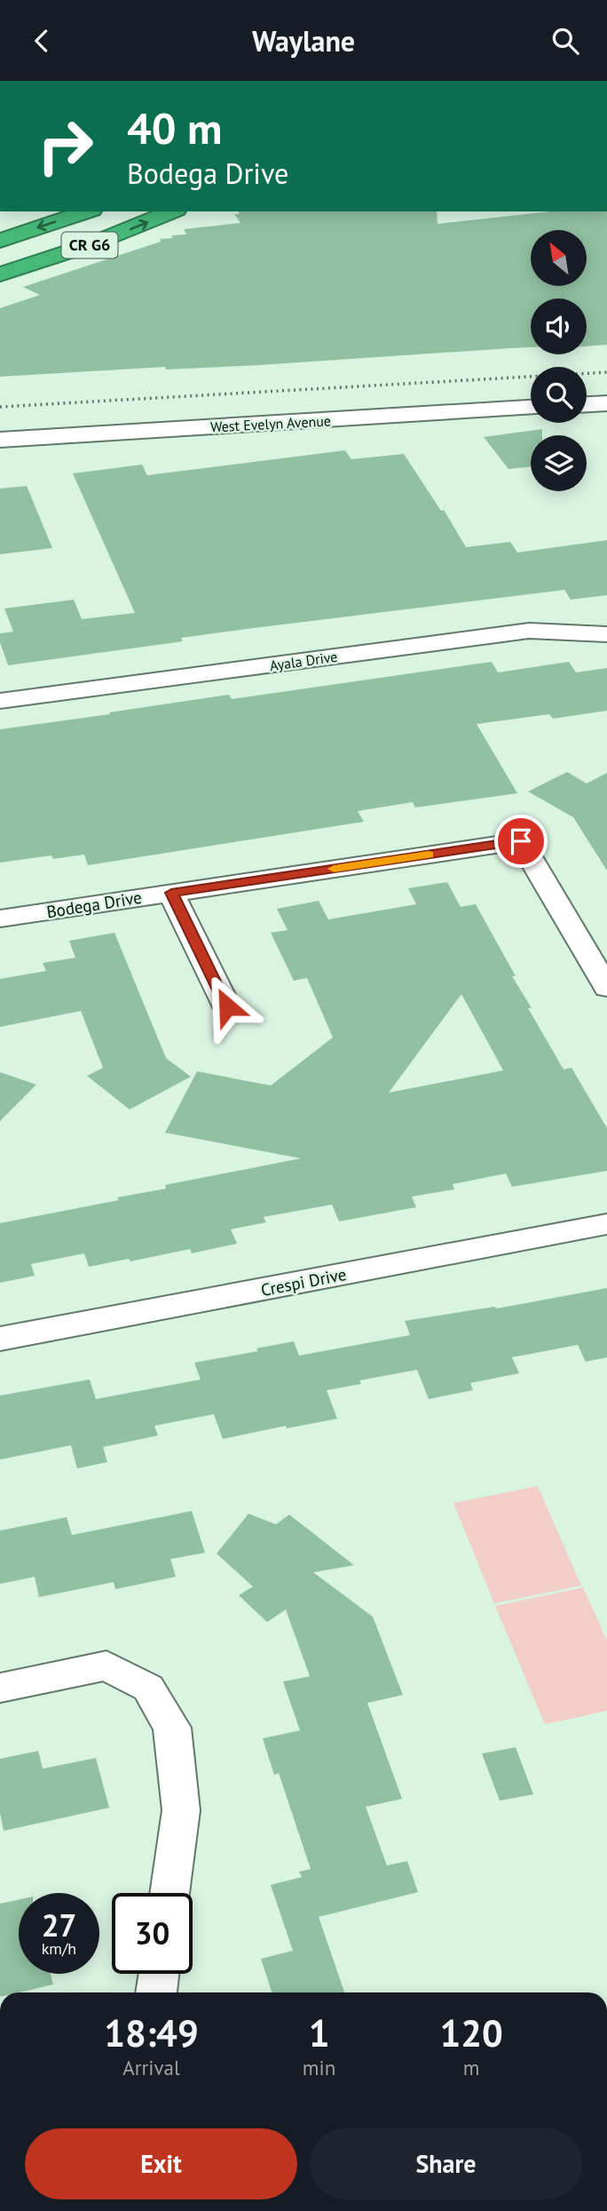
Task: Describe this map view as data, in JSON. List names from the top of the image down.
{
  "streets": {
    "highway": ["CR G6"],
    "main road": ["West Evelyn Avenue"],
    "street": ["Ayala Drive", "Bodega Drive", "Crespi Drive"]
  },
  "north": "top left",
  "page": {
    "header": "Waylane",
    "turn": ["40 m", "Bodega Drive"],
    "speed": "27 km/h",
    "limit": "30",
    "eta": [
      "18:49",
      "Arrival",
      "1",
      "min",
      "120",
      "m"
    ],
    "buttons": ["Exit", "Share"]
  }
}
